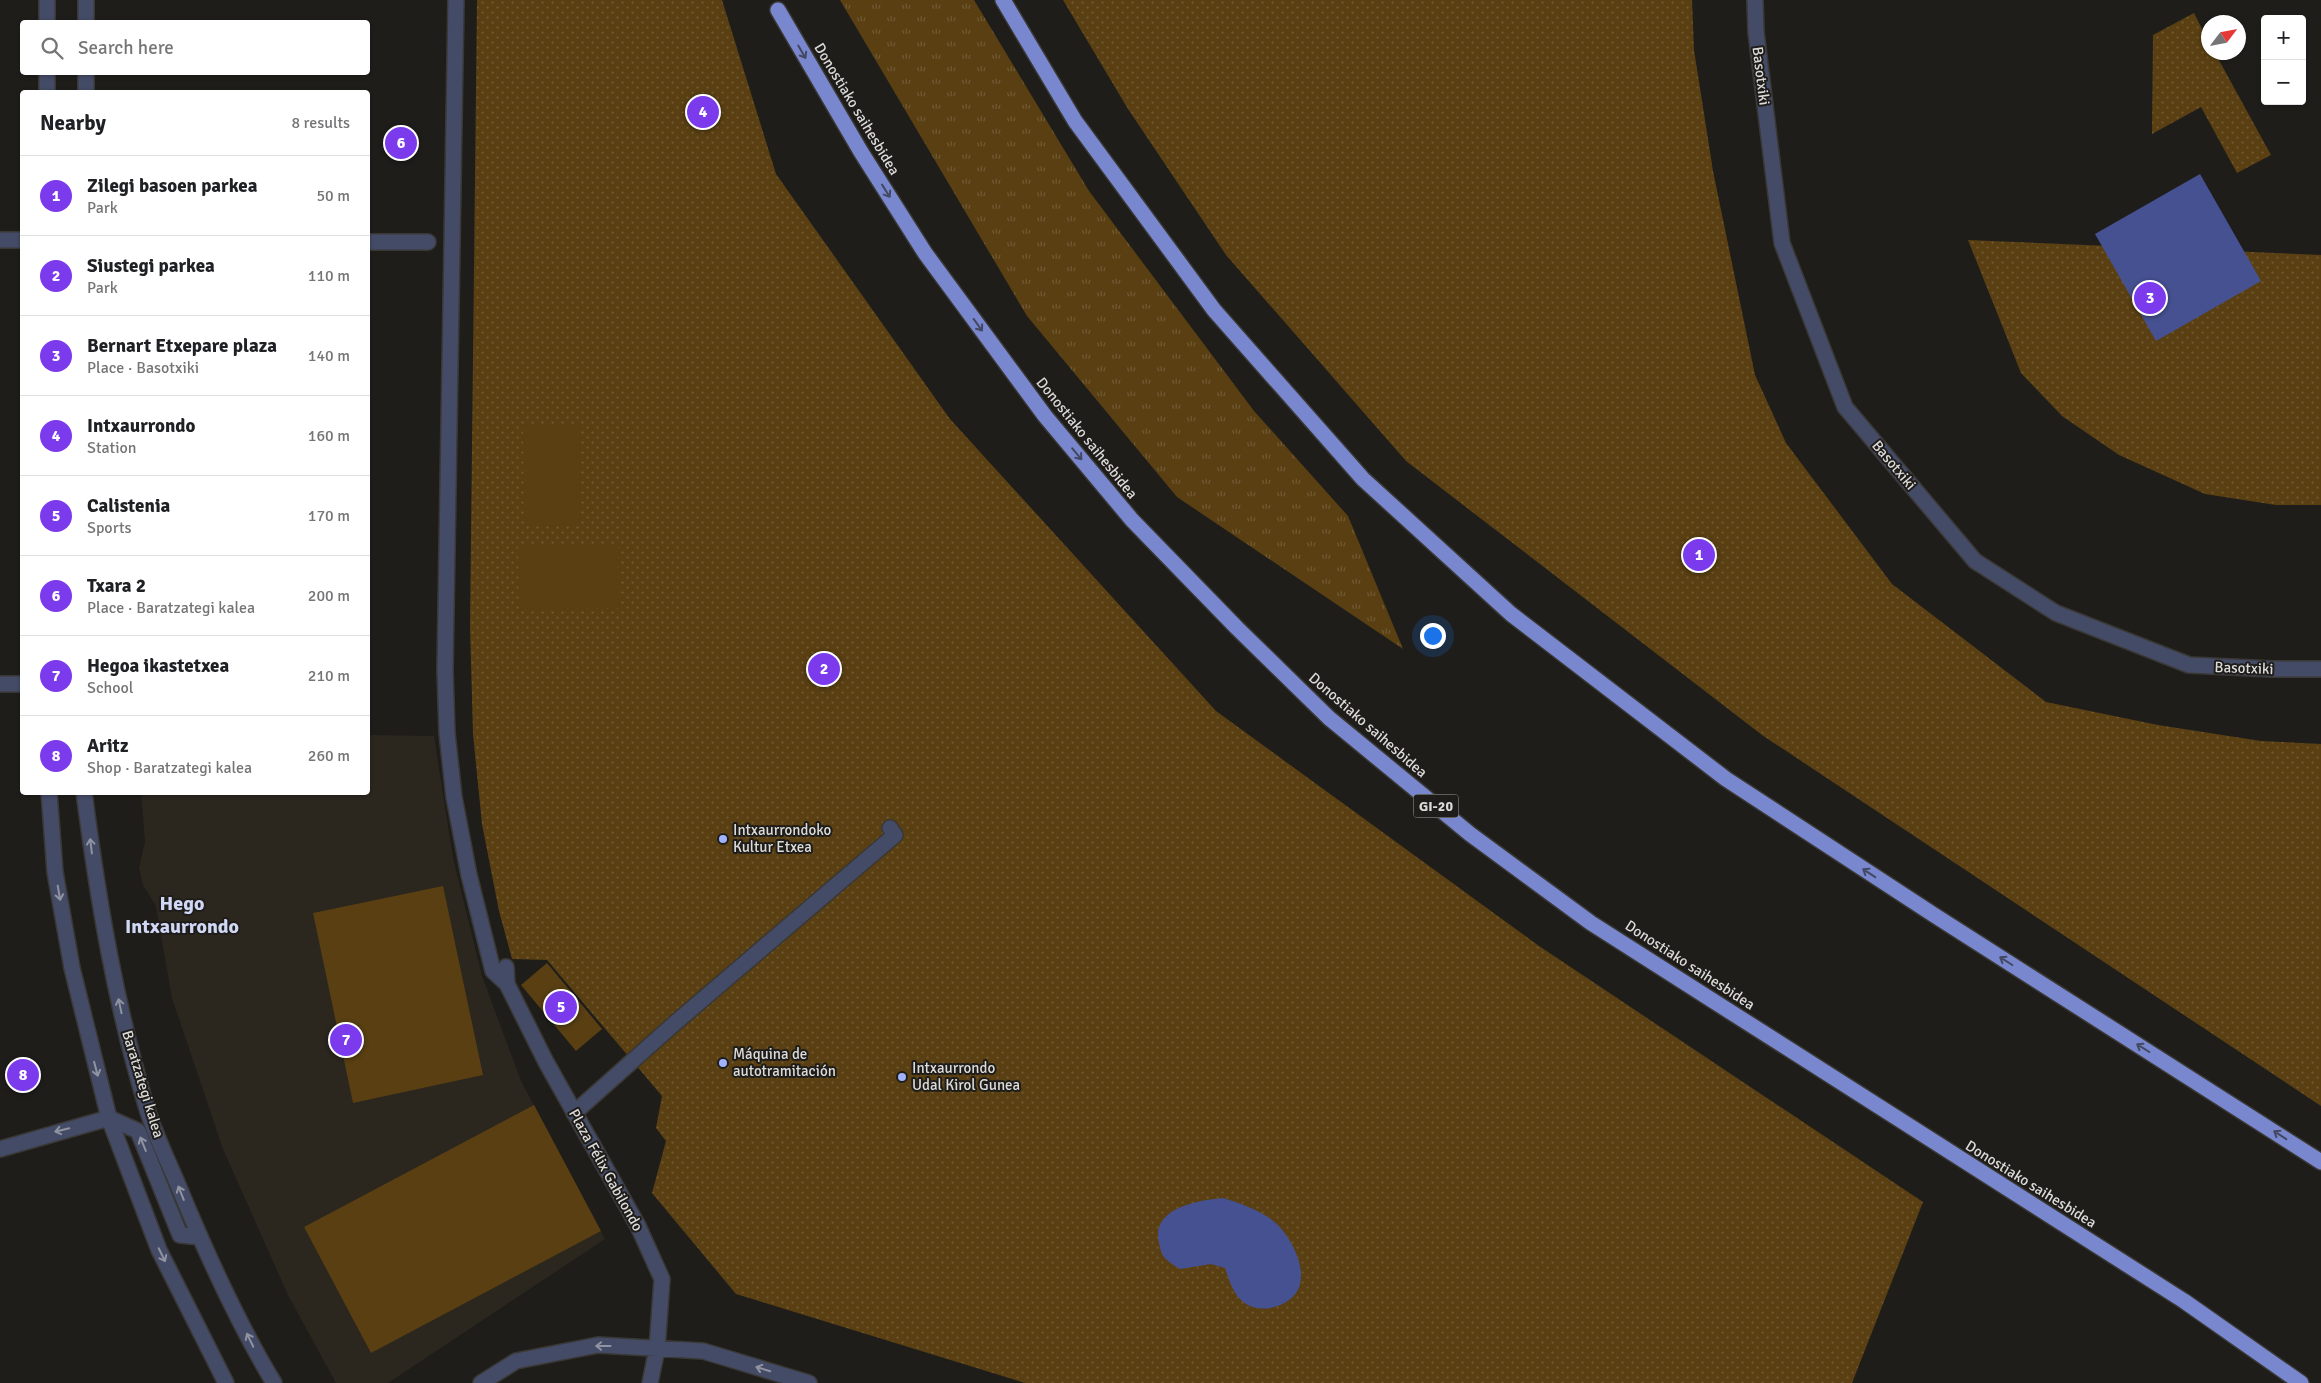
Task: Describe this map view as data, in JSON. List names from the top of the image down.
{
  "streets": {
    "highway": ["Donostiako saihesbidea", "GI-20"],
    "street": ["Basotxiki", "Baratzategi kalea", "Plaza Félix Gabilondo"]
  },
  "one_way": ["Donostiako saihesbidea"],
  "districts": ["Hego Intxaurrondo"],
  "places": ["Intxaurrondoko Kultur Etxea", "Máquina de autotramitación", "Intxaurrondo Udal Kirol Gunea"],
  "north": "top right",
  "page": {
    "map_buttons": ["+", "−"],
    "search": "Search here",
    "heading": ["Nearby", "8 results"],
    "pins": [
      "4",
      "6",
      "3",
      "1",
      "2",
      "5",
      "7",
      "8"
    ],
    "list": [
      {
        "mark": "1",
        "name": "Zilegi basoen parkea",
        "note": "Park",
        "value": "50 m"
      },
      {
        "mark": "2",
        "name": "Siustegi parkea",
        "note": "Park",
        "value": "110 m"
      },
      {
        "mark": "3",
        "name": "Bernart Etxepare plaza",
        "note": "Place · Basotxiki",
        "value": "140 m"
      },
      {
        "mark": "4",
        "name": "Intxaurrondo",
        "note": "Station",
        "value": "160 m"
      },
      {
        "mark": "5",
        "name": "Calistenia",
        "note": "Sports",
        "value": "170 m"
      },
      {
        "mark": "6",
        "name": "Txara 2",
        "note": "Place · Baratzategi kalea",
        "value": "200 m"
      },
      {
        "mark": "7",
        "name": "Hegoa ikastetxea",
        "note": "School",
        "value": "210 m"
      },
      {
        "mark": "8",
        "name": "Aritz",
        "note": "Shop · Baratzategi kalea",
        "value": "260 m"
      }
    ]
  }
}
